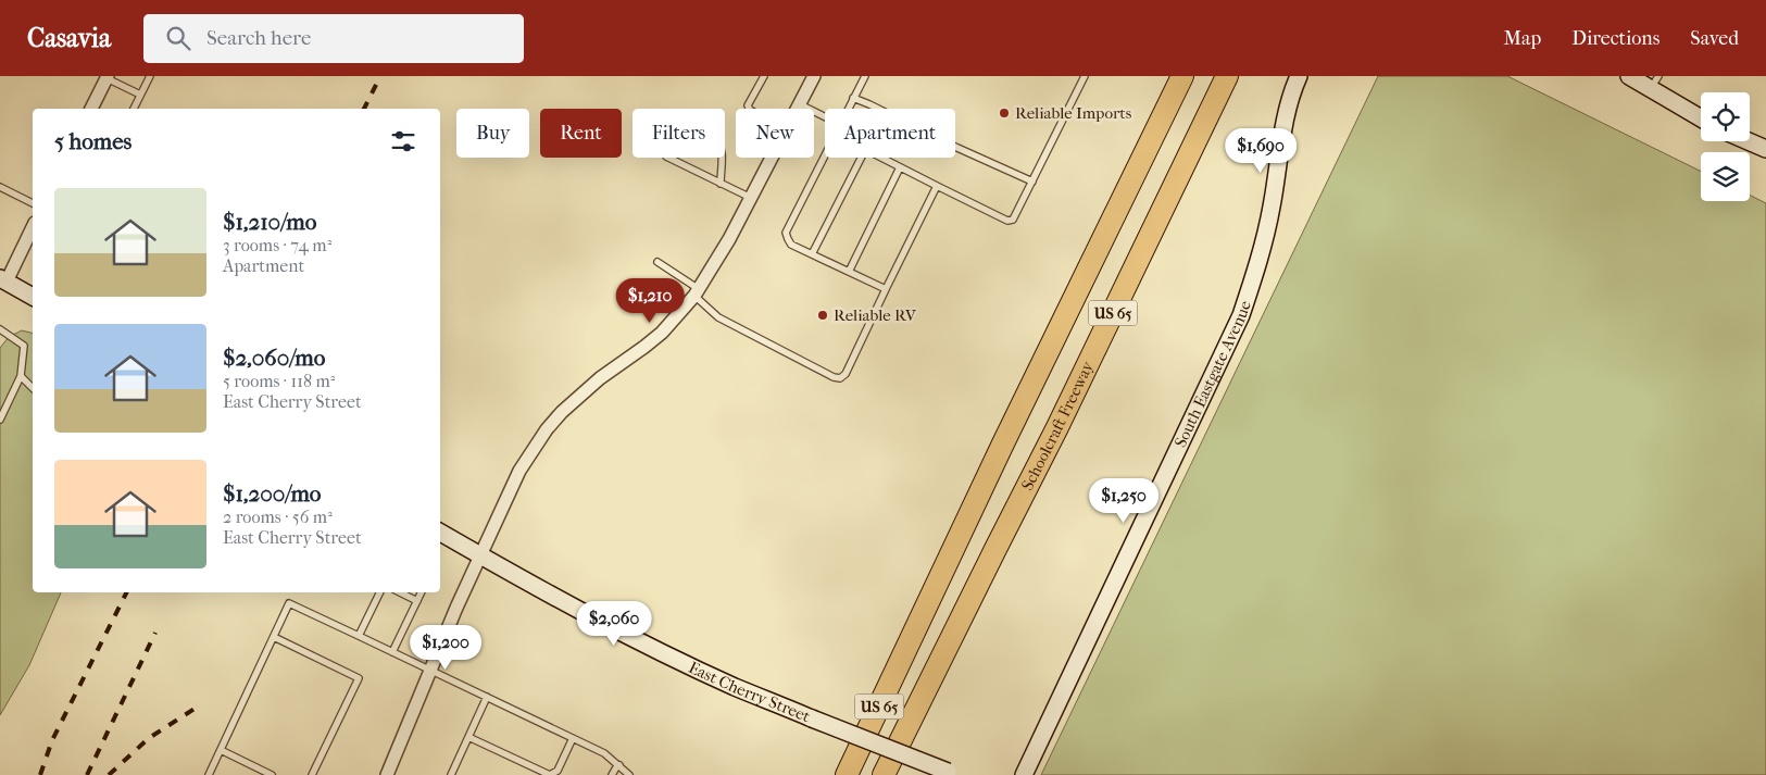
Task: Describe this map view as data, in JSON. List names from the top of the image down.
{
  "streets": {
    "highway": ["US 65", "Schoolcraft Freeway"],
    "street": ["South Eastgate Avenue", "East Cherry Street"]
  },
  "places": ["Reliable Imports", "Reliable RV"],
  "page": {
    "header": "Casavia",
    "search": "Search here",
    "nav": ["Map", "Directions", "Saved"],
    "chip": [
      "Buy",
      "Rent",
      "Filters",
      "New",
      "Apartment"
    ],
    "heading": "5 homes",
    "price": [
      "$1,690",
      "$1,210",
      "$1,250",
      "$2,060",
      "$1,200"
    ],
    "list": [
      {
        "name": "$1,210/mo",
        "note": "3 rooms · 74 m² · Apartment"
      },
      {
        "name": "$2,060/mo",
        "note": "5 rooms · 118 m² · East Cherry Street"
      },
      {
        "name": "$1,200/mo",
        "note": "2 rooms · 56 m² · East Cherry Street"
      }
    ]
  }
}
